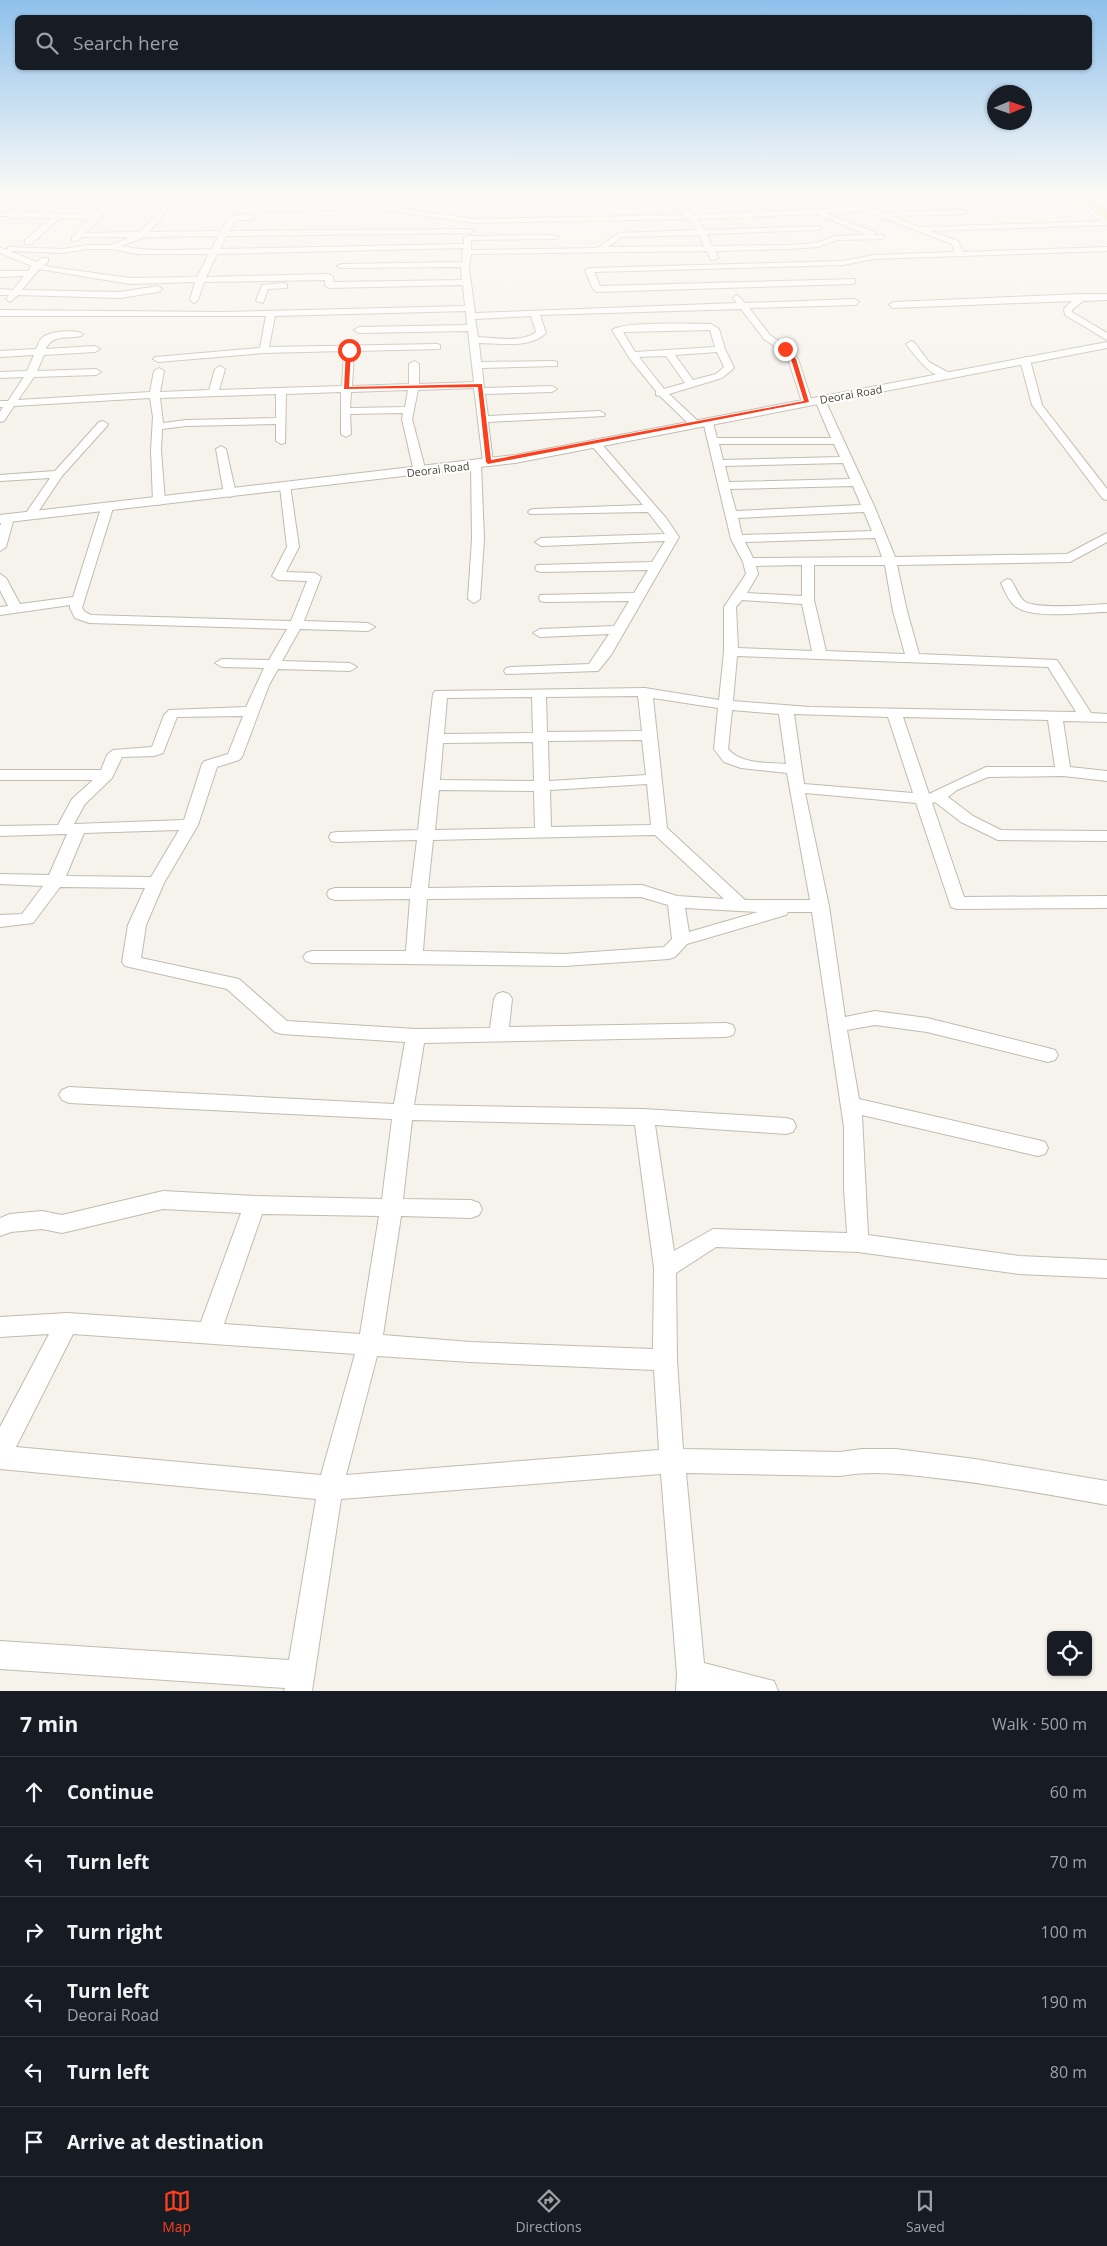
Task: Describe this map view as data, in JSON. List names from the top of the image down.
{
  "streets": {
    "street": ["Deorai Road"]
  },
  "north": "right",
  "page": {
    "search": "Search here",
    "heading": ["7 min", "Walk · 500 m"],
    "list": [
      ["Continue", "60 m"],
      ["Turn left", "70 m"],
      ["Turn right", "100 m"],
      ["Turn left", "Deorai Road", "190 m"],
      ["Turn left", "80 m"],
      "Arrive at destination"
    ],
    "nav": ["Map", "Directions", "Saved"]
  }
}
